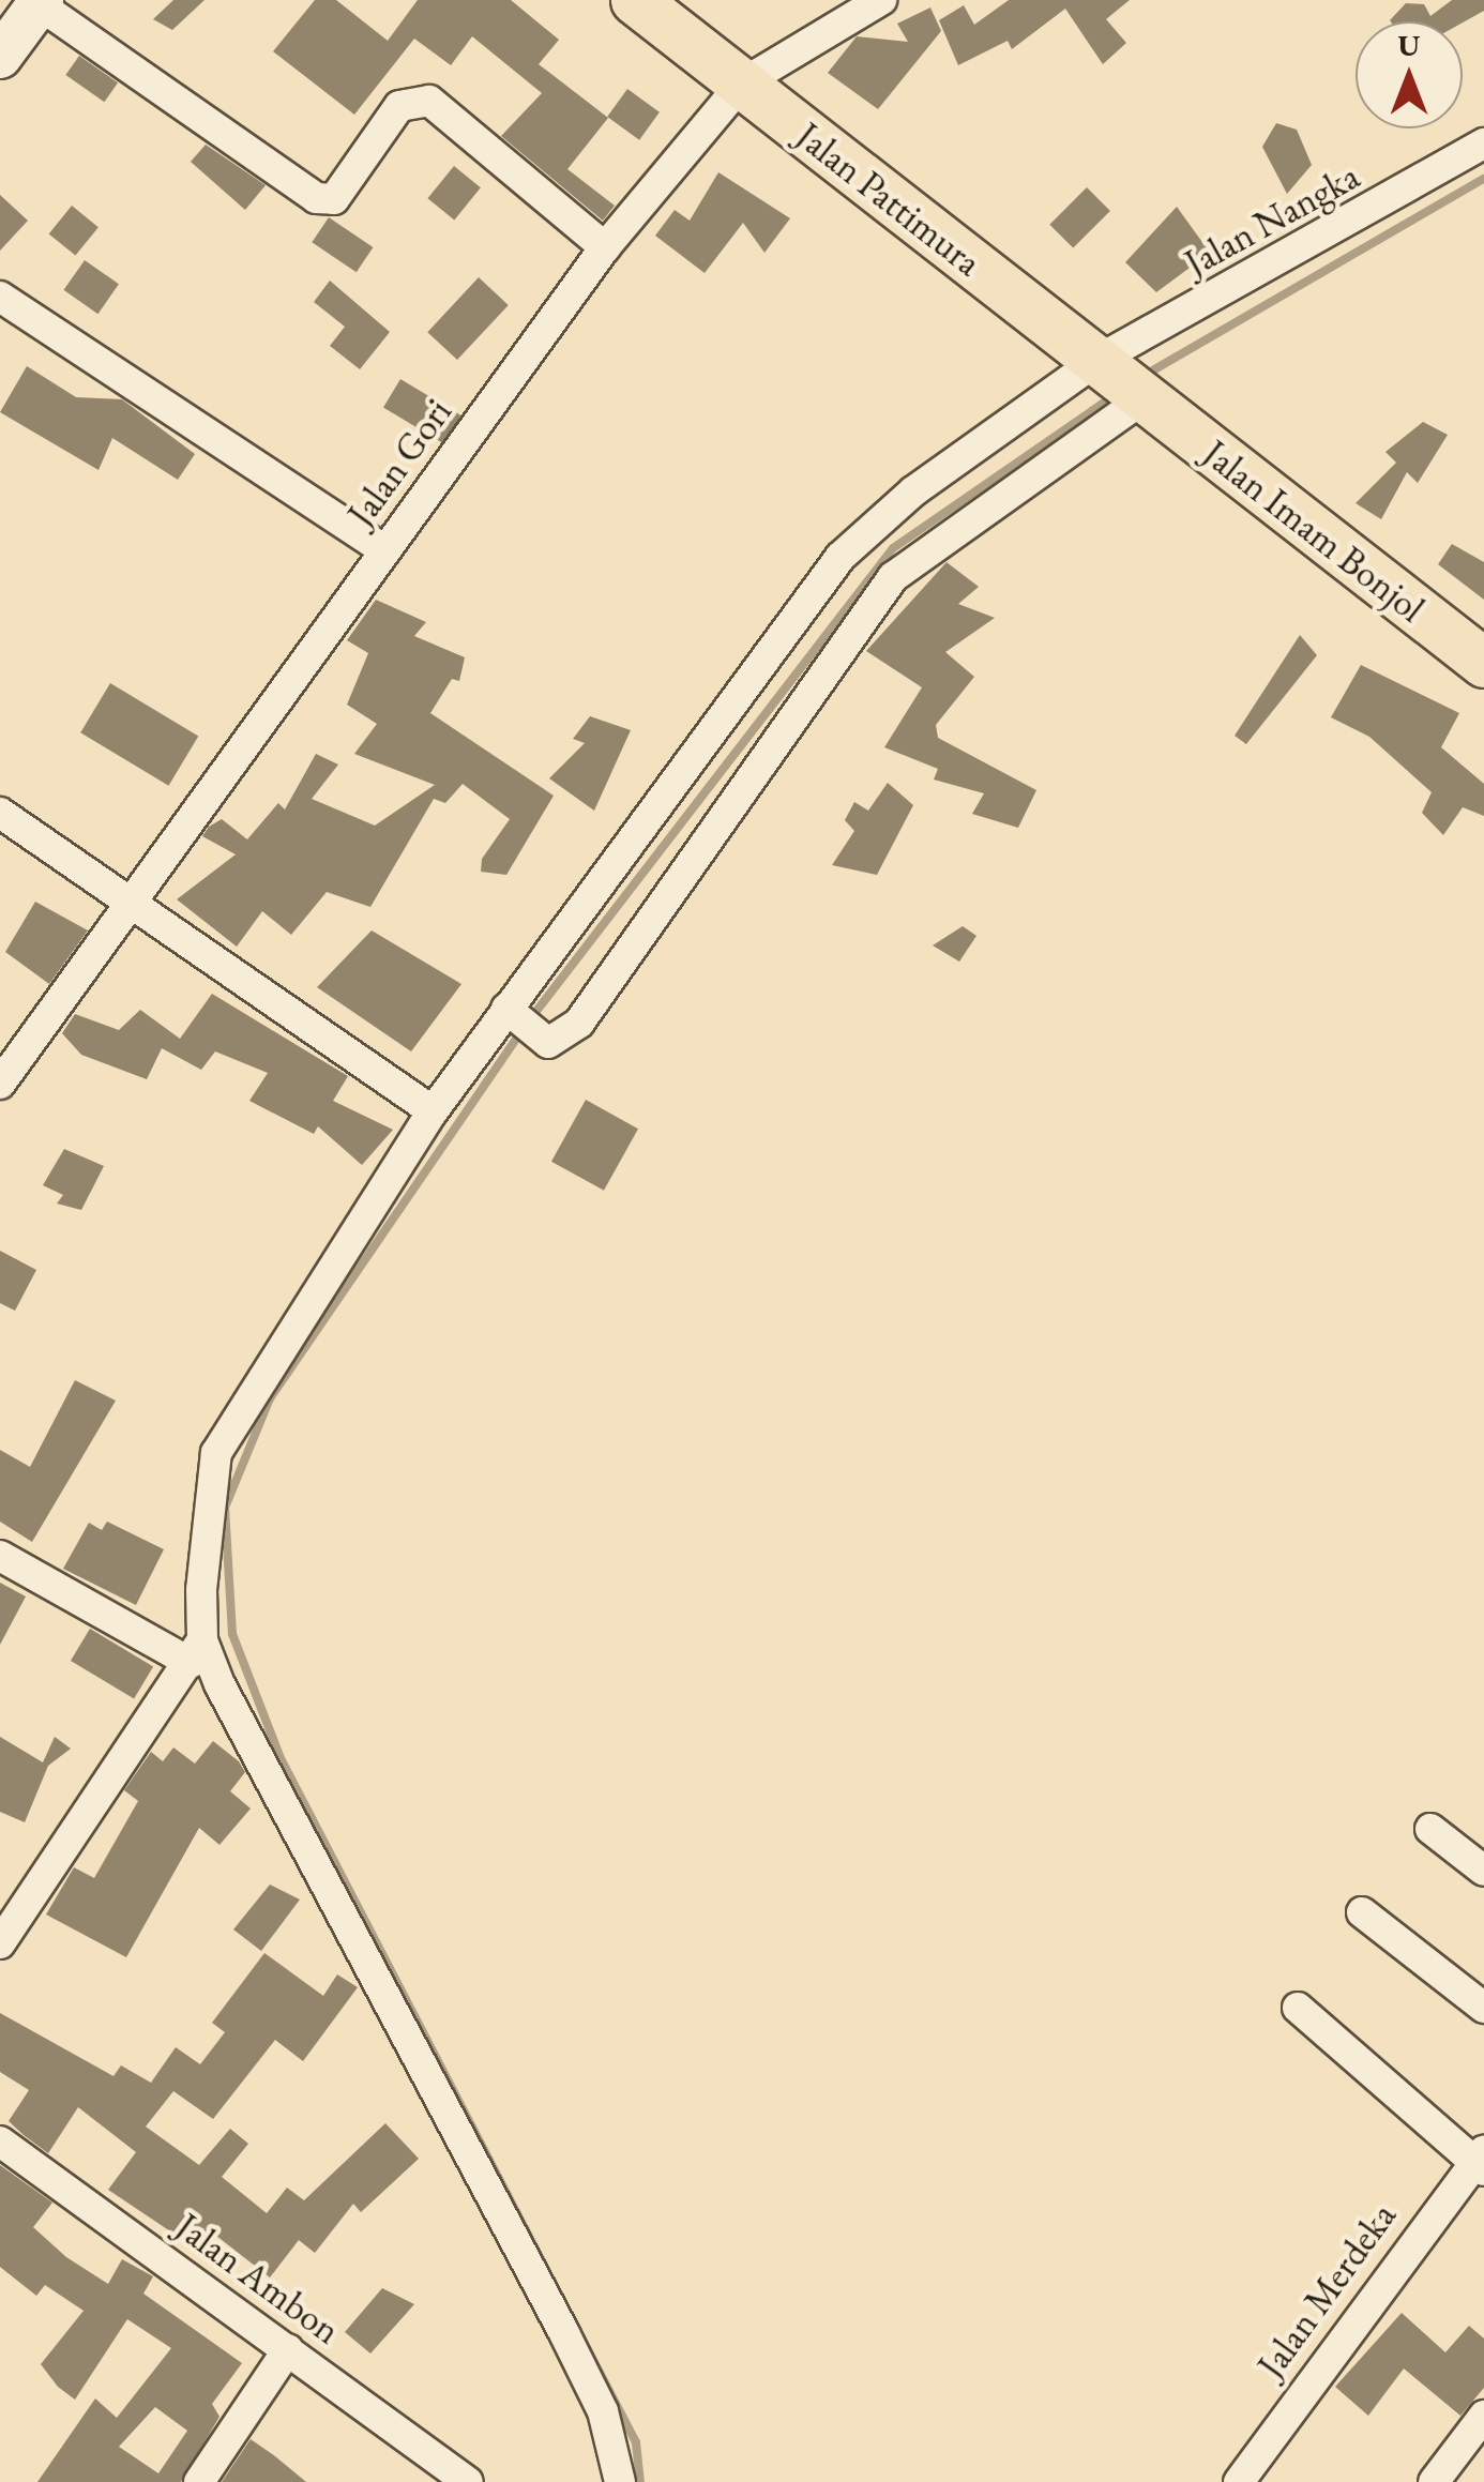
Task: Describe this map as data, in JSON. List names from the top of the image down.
{
  "streets": {
    "main road": ["Jalan Pattimura", "Jalan Imam Bonjol"],
    "street": [
      "Jalan Nangka",
      "Jalan Gori",
      "Jalan Ambon",
      "Jalan Merdeka"
    ]
  },
  "crossings": [
    ["Jalan Pattimura", "Jalan Nangka"],
    ["Jalan Pattimura", "Jalan Gori"],
    ["Jalan Pattimura", "Jalan Imam Bonjol"]
  ],
  "north": "top"
}
